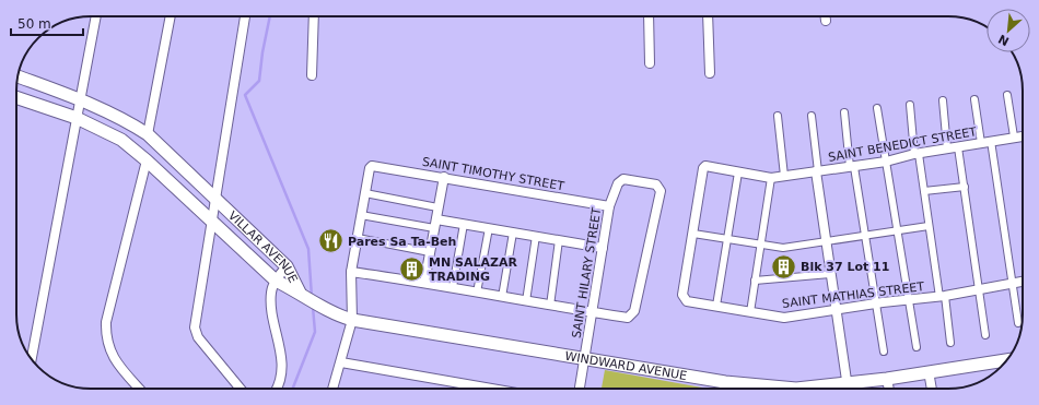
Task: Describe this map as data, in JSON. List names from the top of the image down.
{
  "streets": {
    "main road": ["VILLAR AVENUE", "WINDWARD AVENUE"],
    "street": [
      "SAINT BENEDICT STREET",
      "SAINT TIMOTHY STREET",
      "SAINT HILARY STREET",
      "SAINT MATHIAS STREET"
    ]
  },
  "crossings": [
    ["SAINT BENEDICT STREET", "SAINT MATHIAS STREET"],
    ["SAINT TIMOTHY STREET", "SAINT HILARY STREET"],
    ["VILLAR AVENUE", "WINDWARD AVENUE"],
    ["SAINT HILARY STREET", "WINDWARD AVENUE"]
  ],
  "places": {
    "restaurant": ["Pares Sa Ta-Beh"],
    "building": ["Blk 37 Lot 11", "MN SALAZAR TRADING"]
  },
  "scale_bar": "50 m",
  "north": "bottom left"
}
